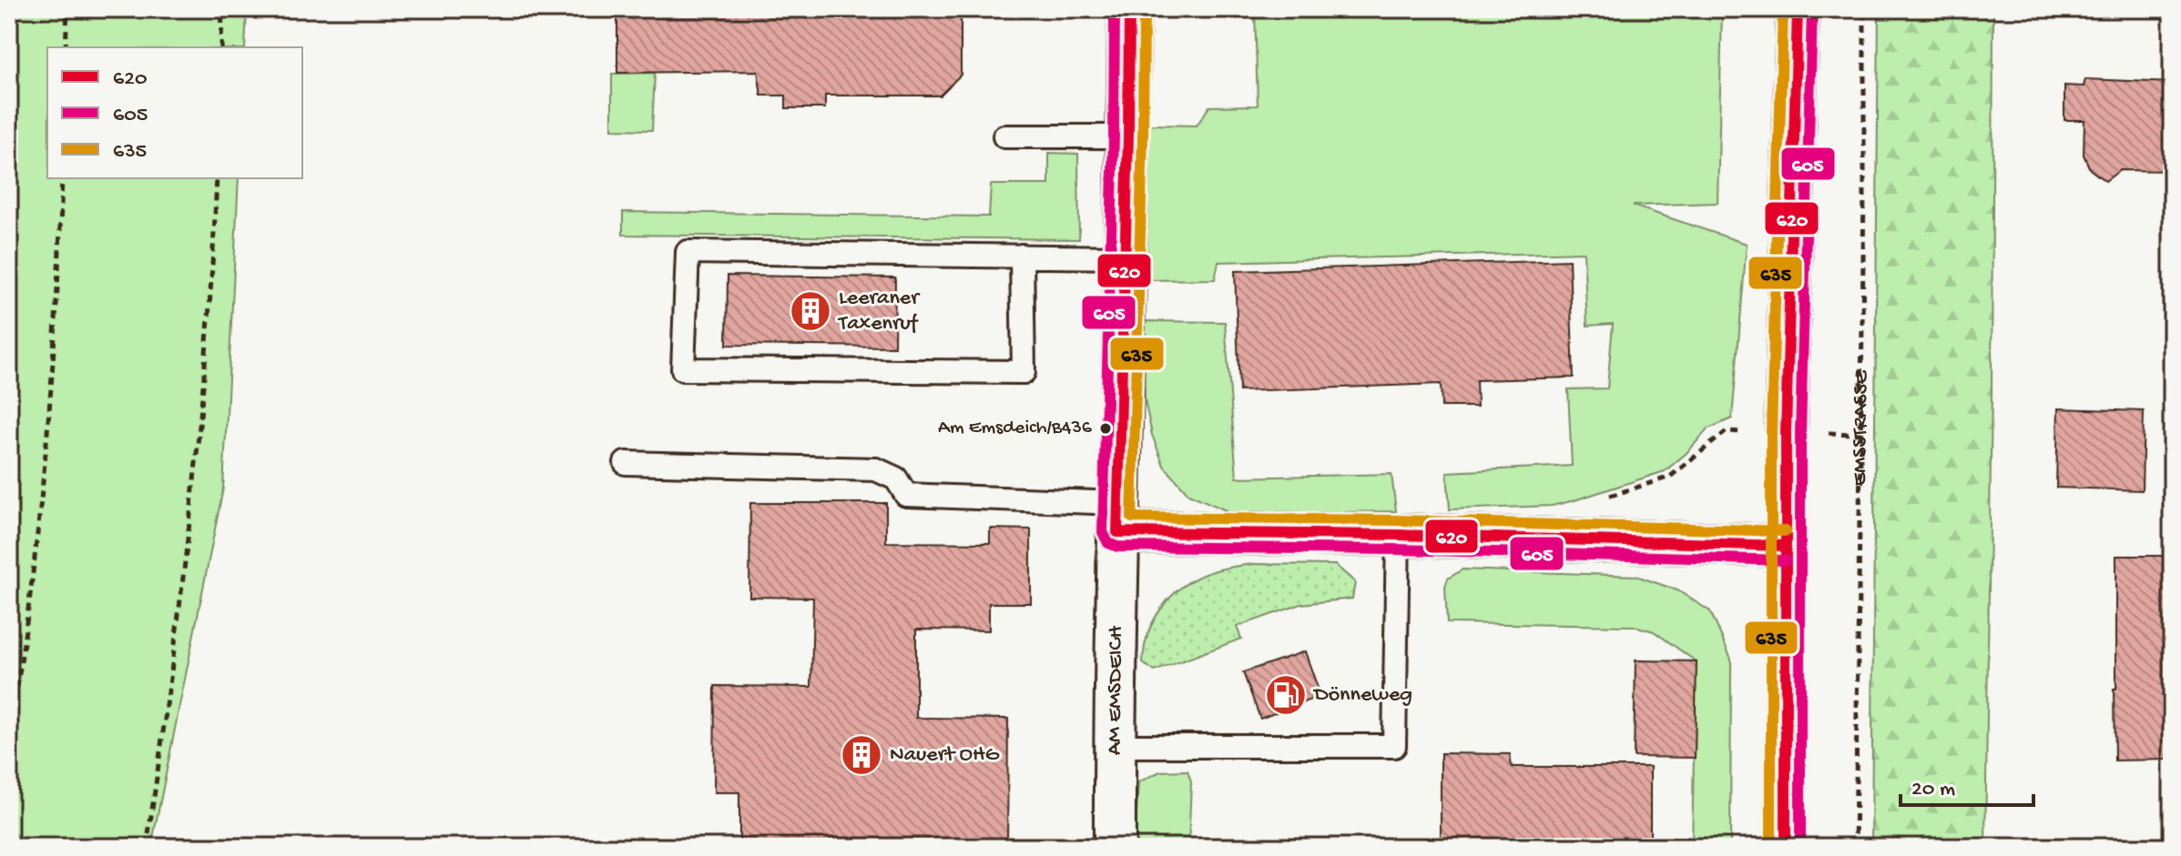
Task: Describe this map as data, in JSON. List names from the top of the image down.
{
  "streets": {
    "street": ["AM EMSDEICH"],
    "path": ["EMSSTRASSE"]
  },
  "places": {
    "building": ["Leeraner Taxenruf", "Nauert OHG"],
    "other": ["Am Emsdeich/B436"],
    "fuel station": ["Dönneweg"]
  },
  "lines": ["transit line 620", "transit line 605", "transit line 635"],
  "legend": ["620", "605", "635"],
  "scale_bar": "20 m"
}
